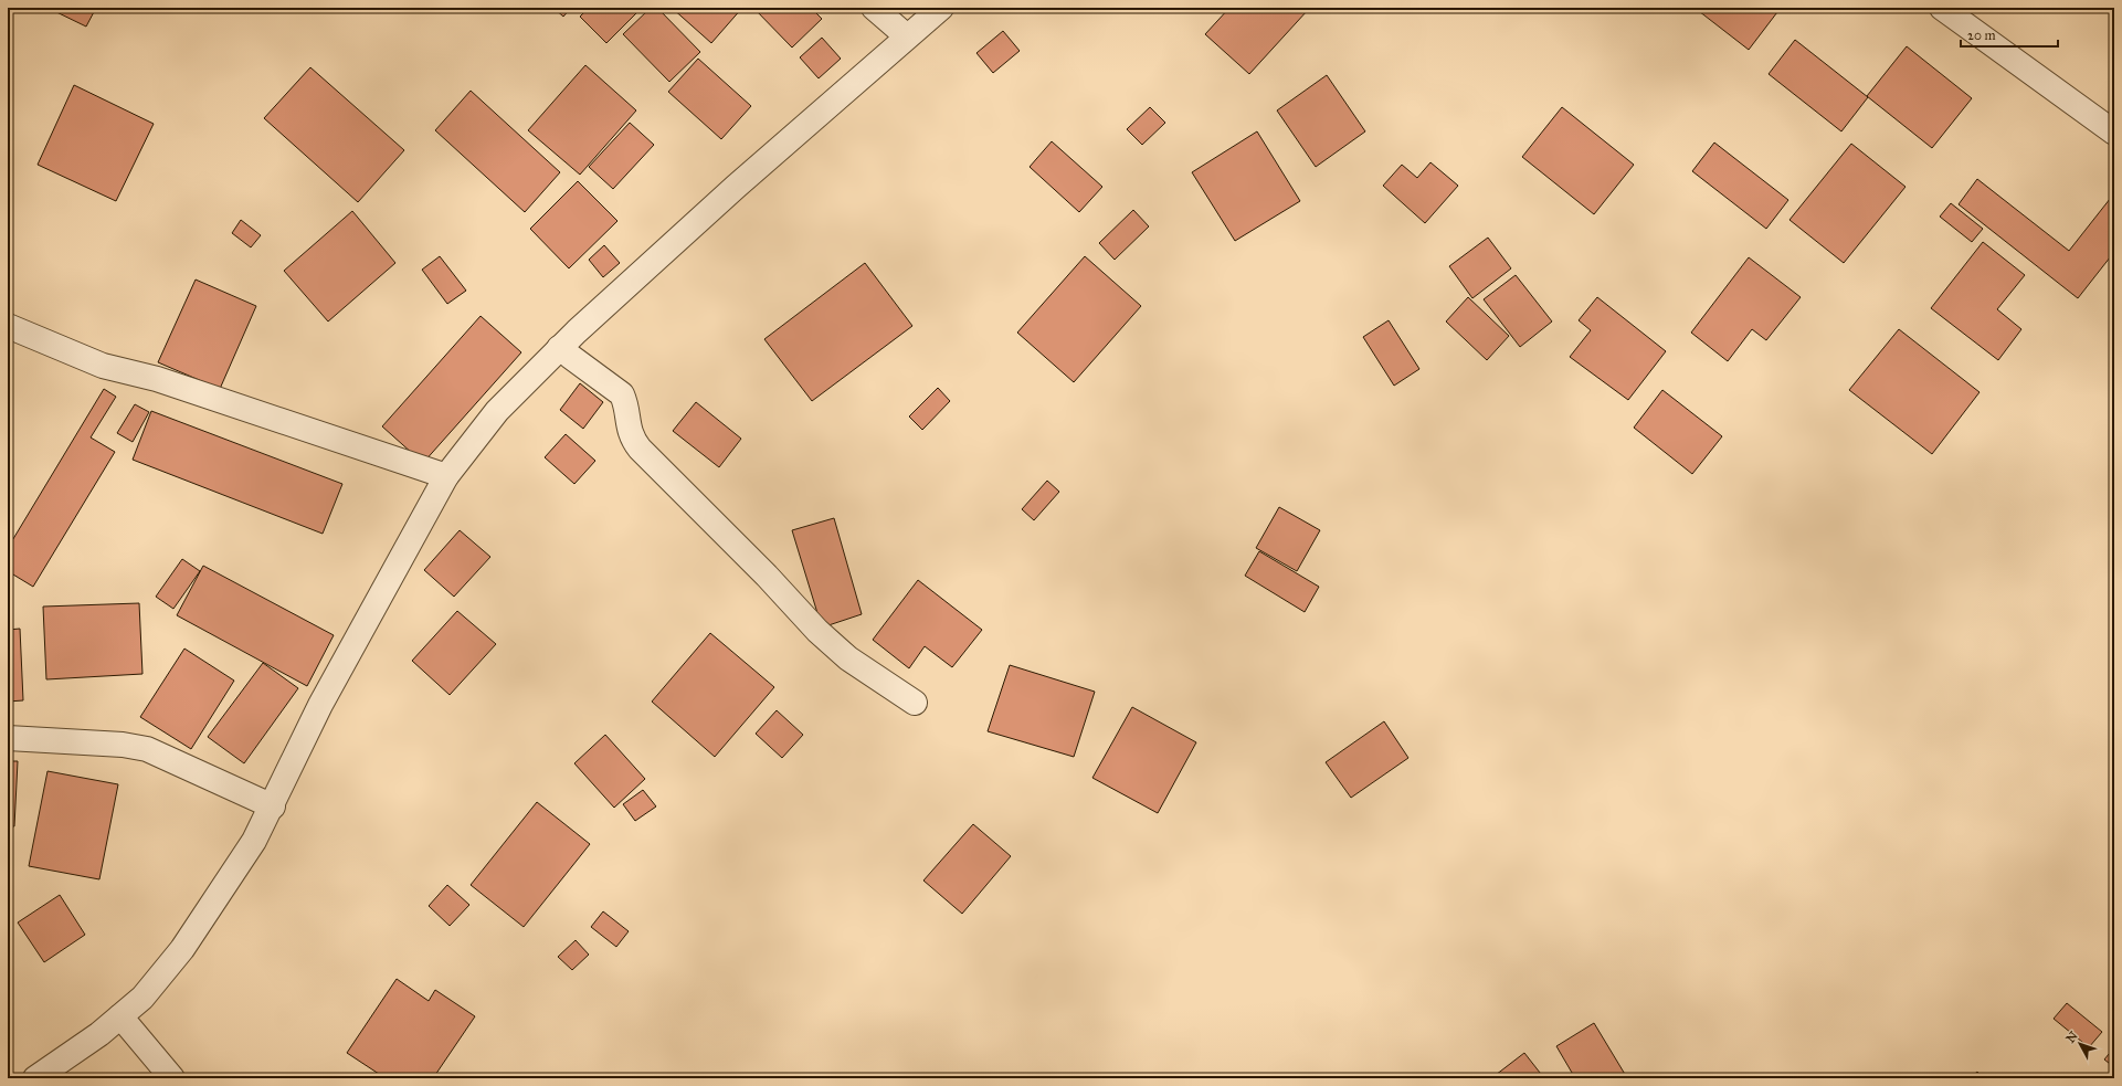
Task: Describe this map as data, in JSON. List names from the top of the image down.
{
  "scale_bar": "20 m",
  "north": "top left"
}
